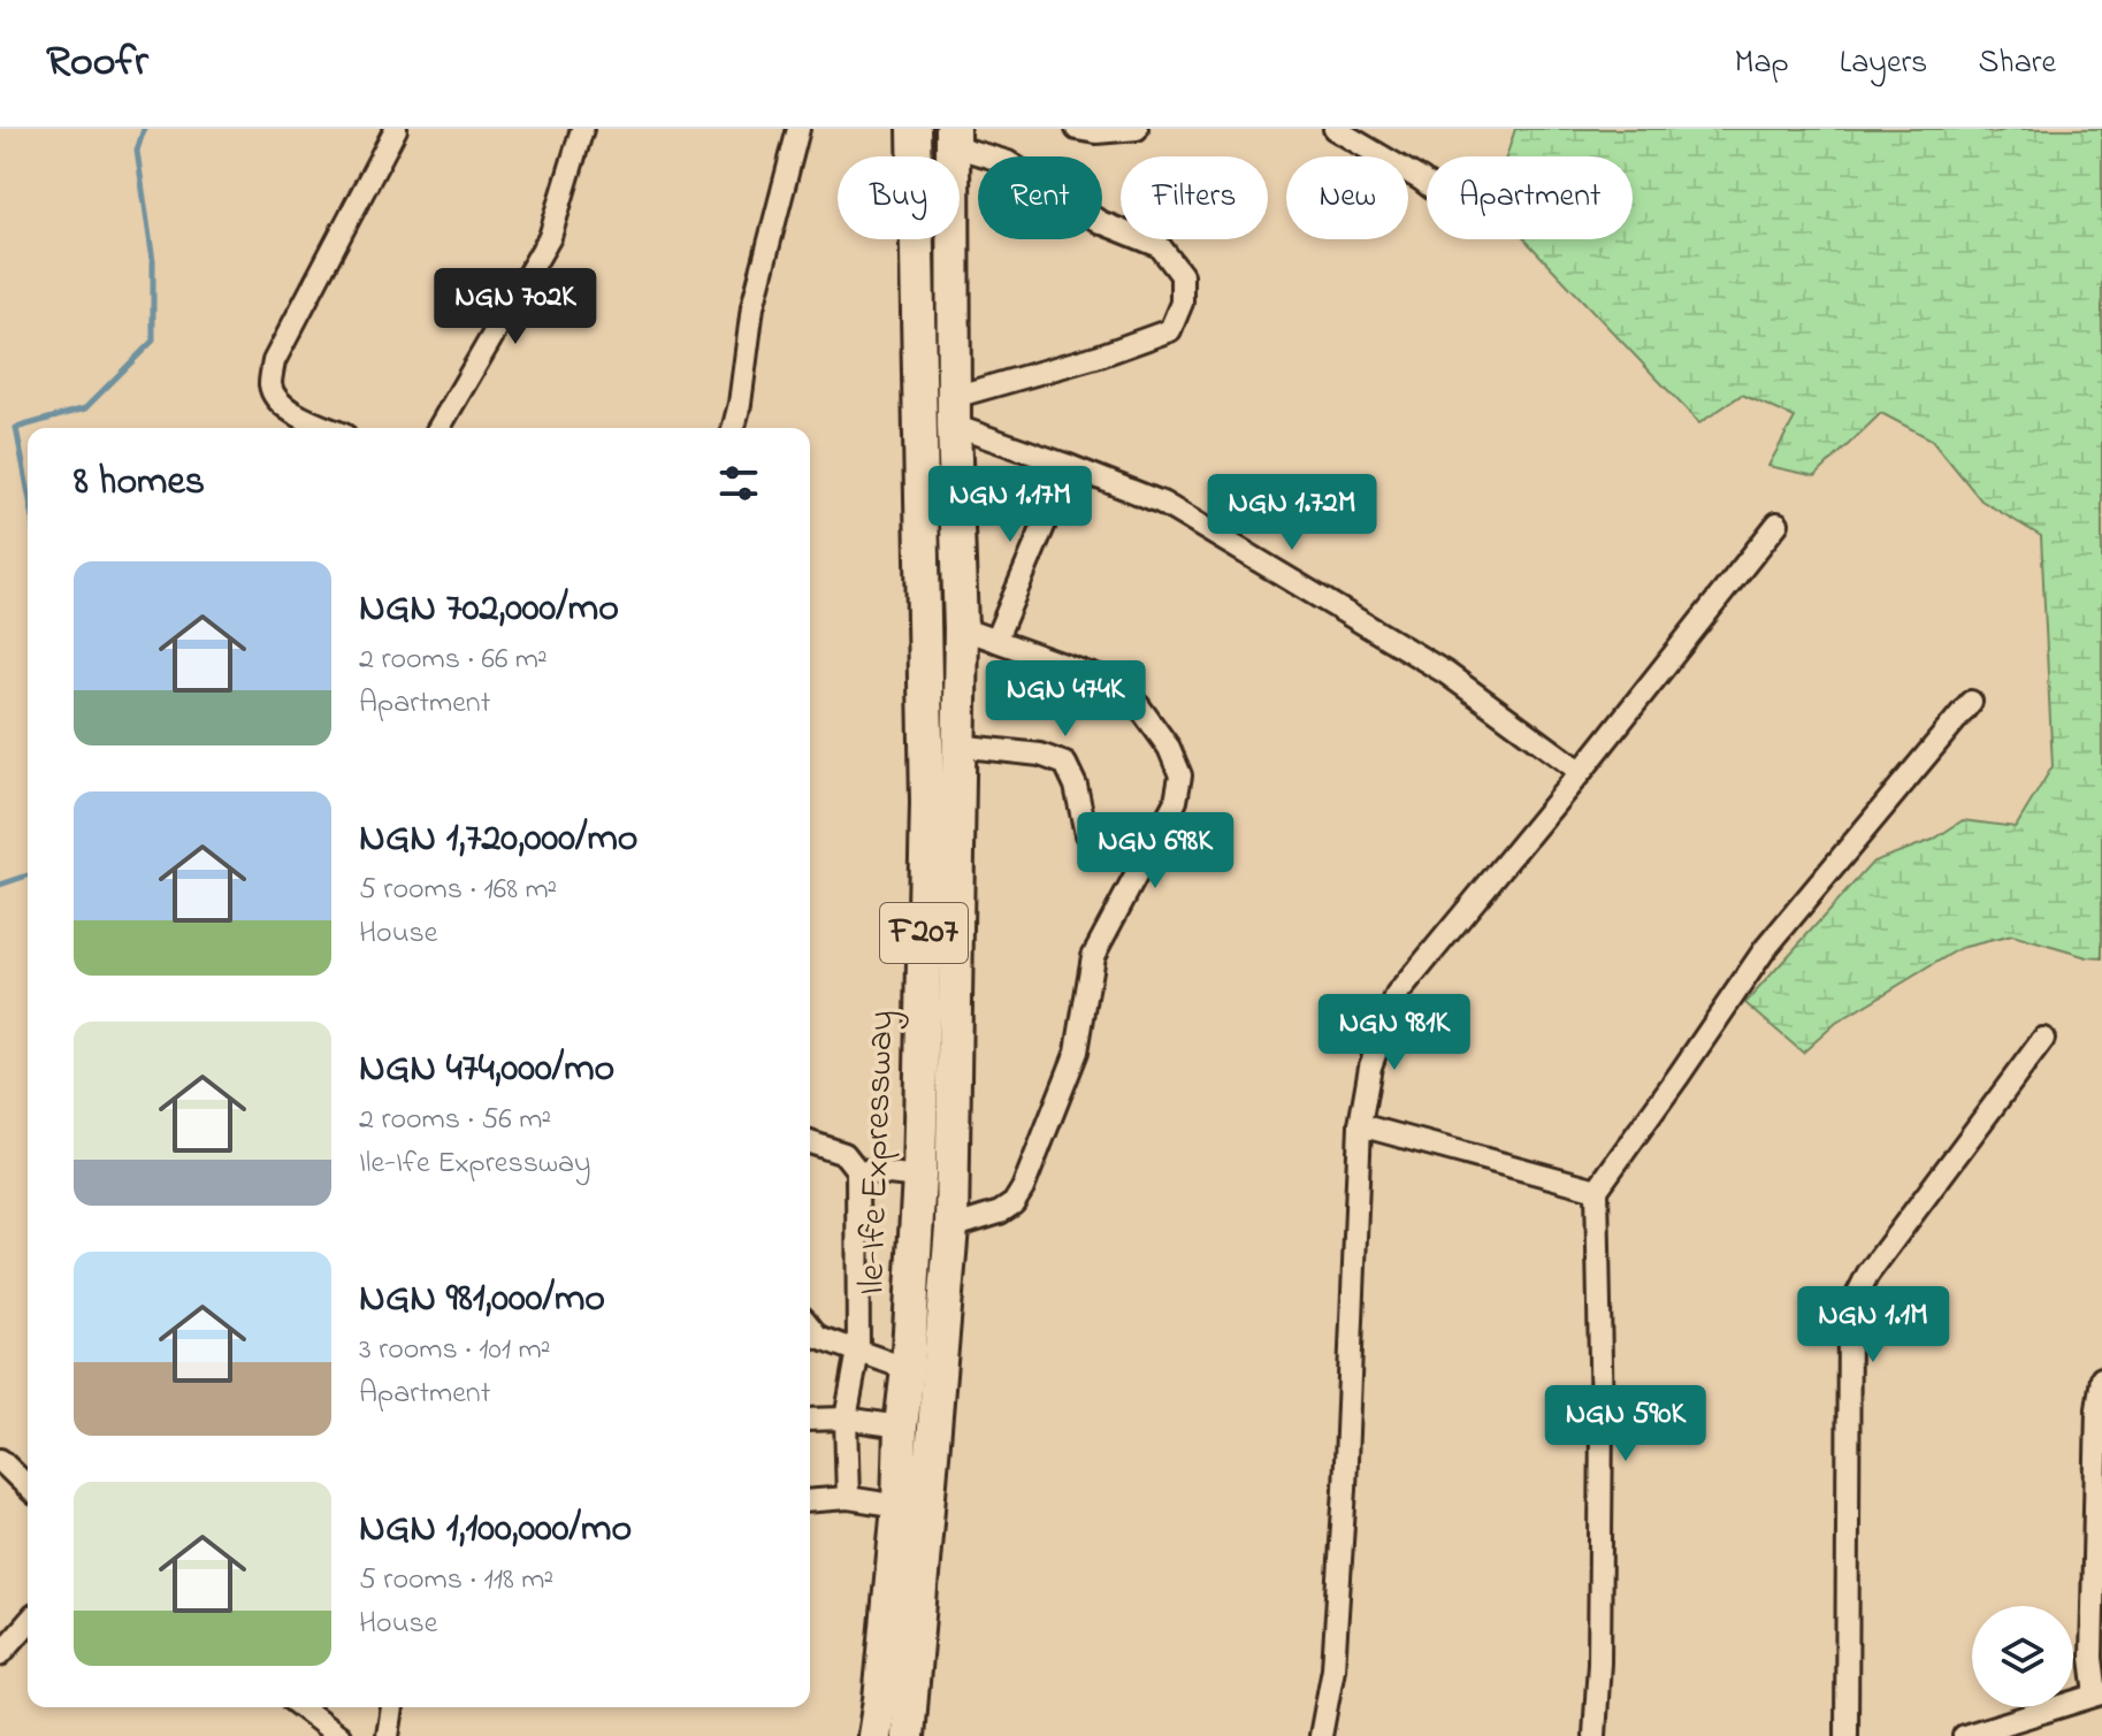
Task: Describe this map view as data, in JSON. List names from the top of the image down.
{
  "streets": {
    "main road": ["F207", "Ile-Ife Expressway"]
  },
  "page": {
    "header": "Roofr",
    "nav": ["Map", "Layers", "Share"],
    "chip": [
      "Buy",
      "Rent",
      "Filters",
      "New",
      "Apartment"
    ],
    "price": [
      "NGN 702K",
      "NGN 1.17M",
      "NGN 1.72M",
      "NGN 474K",
      "NGN 698K",
      "NGN 981K",
      "NGN 1.1M",
      "NGN 590K"
    ],
    "heading": "8 homes",
    "list": [
      {
        "name": "NGN 702,000/mo",
        "note": "2 rooms · 66 m² · Apartment"
      },
      {
        "name": "NGN 1,720,000/mo",
        "note": "5 rooms · 168 m² · House"
      },
      {
        "name": "NGN 474,000/mo",
        "note": "2 rooms · 56 m² · Ile-Ife Expressway"
      },
      {
        "name": "NGN 981,000/mo",
        "note": "3 rooms · 101 m² · Apartment"
      },
      {
        "name": "NGN 1,100,000/mo",
        "note": "5 rooms · 118 m² · House"
      }
    ]
  }
}
